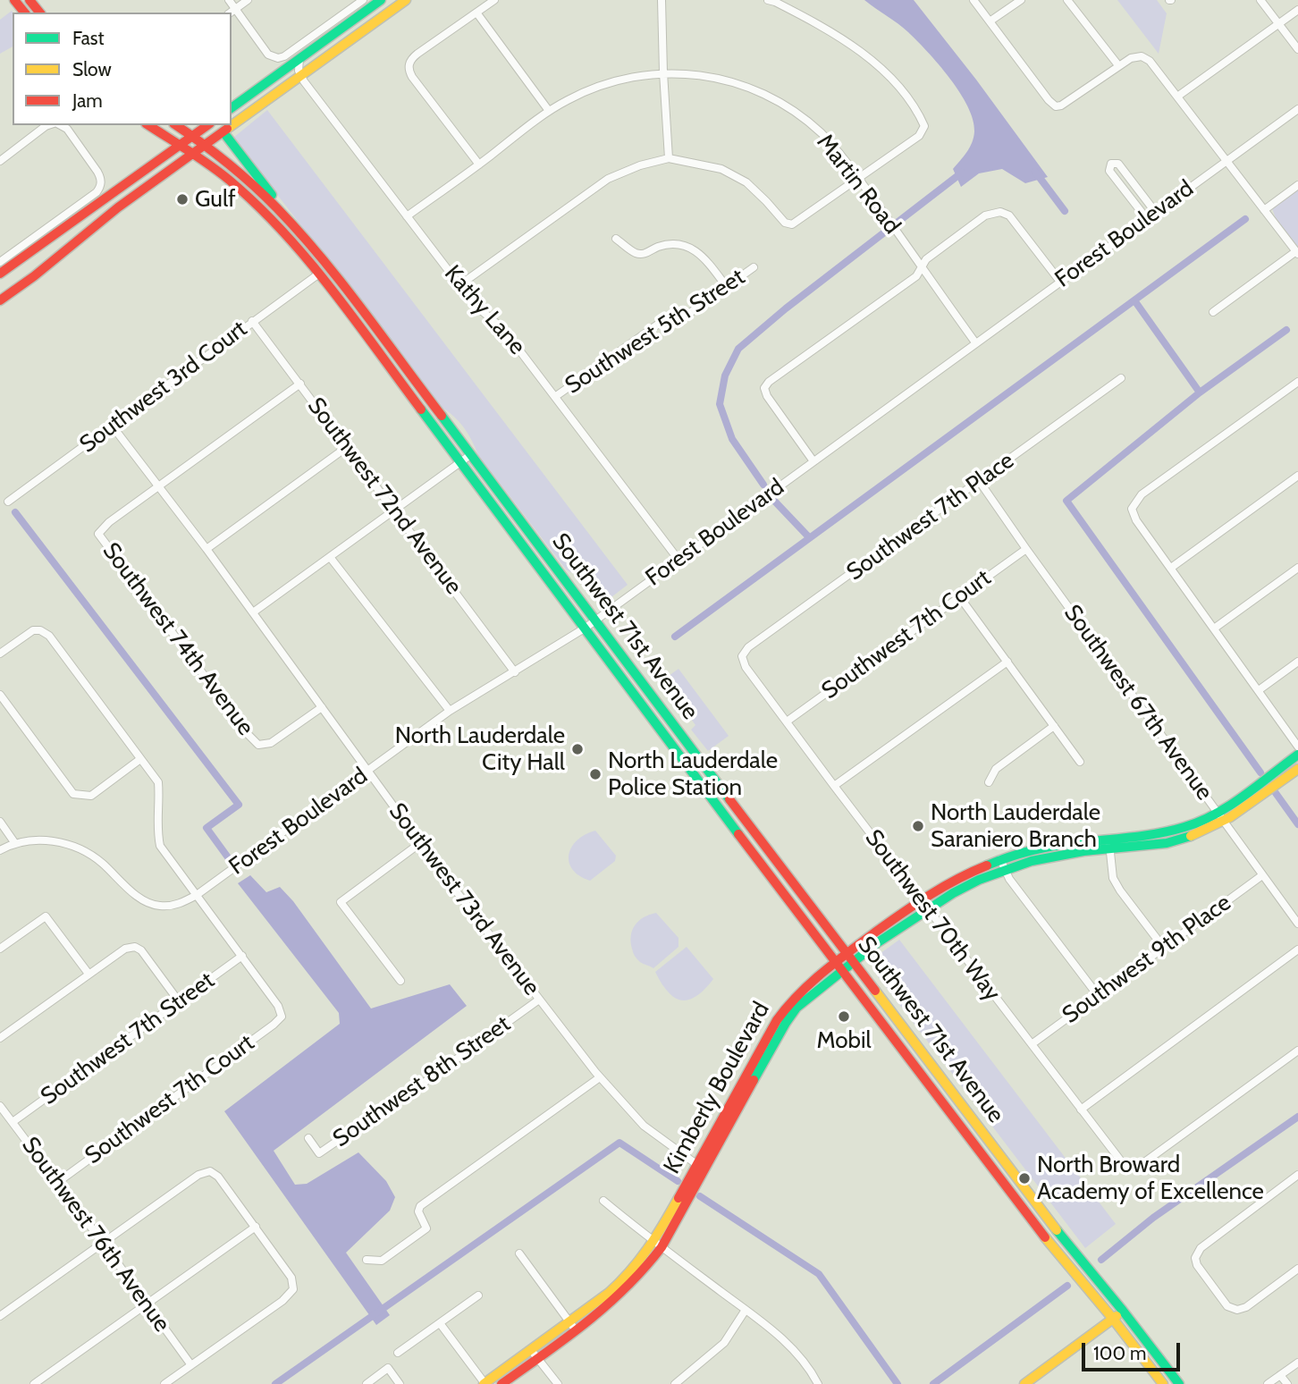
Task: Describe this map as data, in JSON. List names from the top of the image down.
{
  "streets": {
    "main road": ["Southwest 71st Avenue", "Kimberly Boulevard"],
    "street": [
      "Martin Road",
      "Forest Boulevard",
      "Kathy Lane",
      "Southwest 5th Street",
      "Southwest 3rd Court",
      "Southwest 72nd Avenue",
      "Southwest 7th Place",
      "Southwest 7th Court",
      "Southwest 74th Avenue",
      "Southwest 67th Avenue",
      "Southwest 73rd Avenue",
      "Southwest 70th Way",
      "Southwest 9th Place",
      "Southwest 7th Street",
      "Southwest 8th Street",
      "Southwest 76th Avenue"
    ]
  },
  "crossings": [
    ["Martin Road", "Forest Boulevard"],
    ["Martin Road", "Kathy Lane"],
    ["Forest Boulevard", "Kathy Lane"],
    ["Forest Boulevard", "Southwest 72nd Avenue"],
    ["Forest Boulevard", "Southwest 71st Avenue"],
    ["Forest Boulevard", "Southwest 73rd Avenue"],
    ["Kathy Lane", "Southwest 5th Street"],
    ["Southwest 3rd Court", "Southwest 72nd Avenue"],
    ["Southwest 3rd Court", "Southwest 71st Avenue"],
    ["Southwest 3rd Court", "Southwest 73rd Avenue"],
    ["Southwest 7th Place", "Southwest 67th Avenue"],
    ["Southwest 7th Place", "Southwest 70th Way"],
    ["Southwest 71st Avenue", "Kimberly Boulevard"],
    ["Southwest 7th Court", "Southwest 67th Avenue"],
    ["Southwest 7th Court", "Southwest 70th Way"],
    ["Southwest 7th Court", "Southwest 7th Street"],
    ["Southwest 7th Court", "Southwest 76th Avenue"],
    ["Southwest 74th Avenue", "Southwest 73rd Avenue"],
    ["Southwest 67th Avenue", "Southwest 9th Place"],
    ["Southwest 67th Avenue", "Kimberly Boulevard"],
    ["Southwest 73rd Avenue", "Southwest 8th Street"],
    ["Southwest 73rd Avenue", "Kimberly Boulevard"],
    ["Southwest 70th Way", "Southwest 9th Place"],
    ["Southwest 70th Way", "Kimberly Boulevard"],
    ["Southwest 7th Street", "Southwest 76th Avenue"]
  ],
  "places": [
    "Gulf",
    "North Lauderdale City Hall",
    "North Lauderdale Police Station",
    "North Lauderdale Saraniero Branch",
    "Mobil",
    "North Broward Academy of Excellence"
  ],
  "legend": ["Fast", "Slow", "Jam"],
  "scale_bar": "100 m"
}
